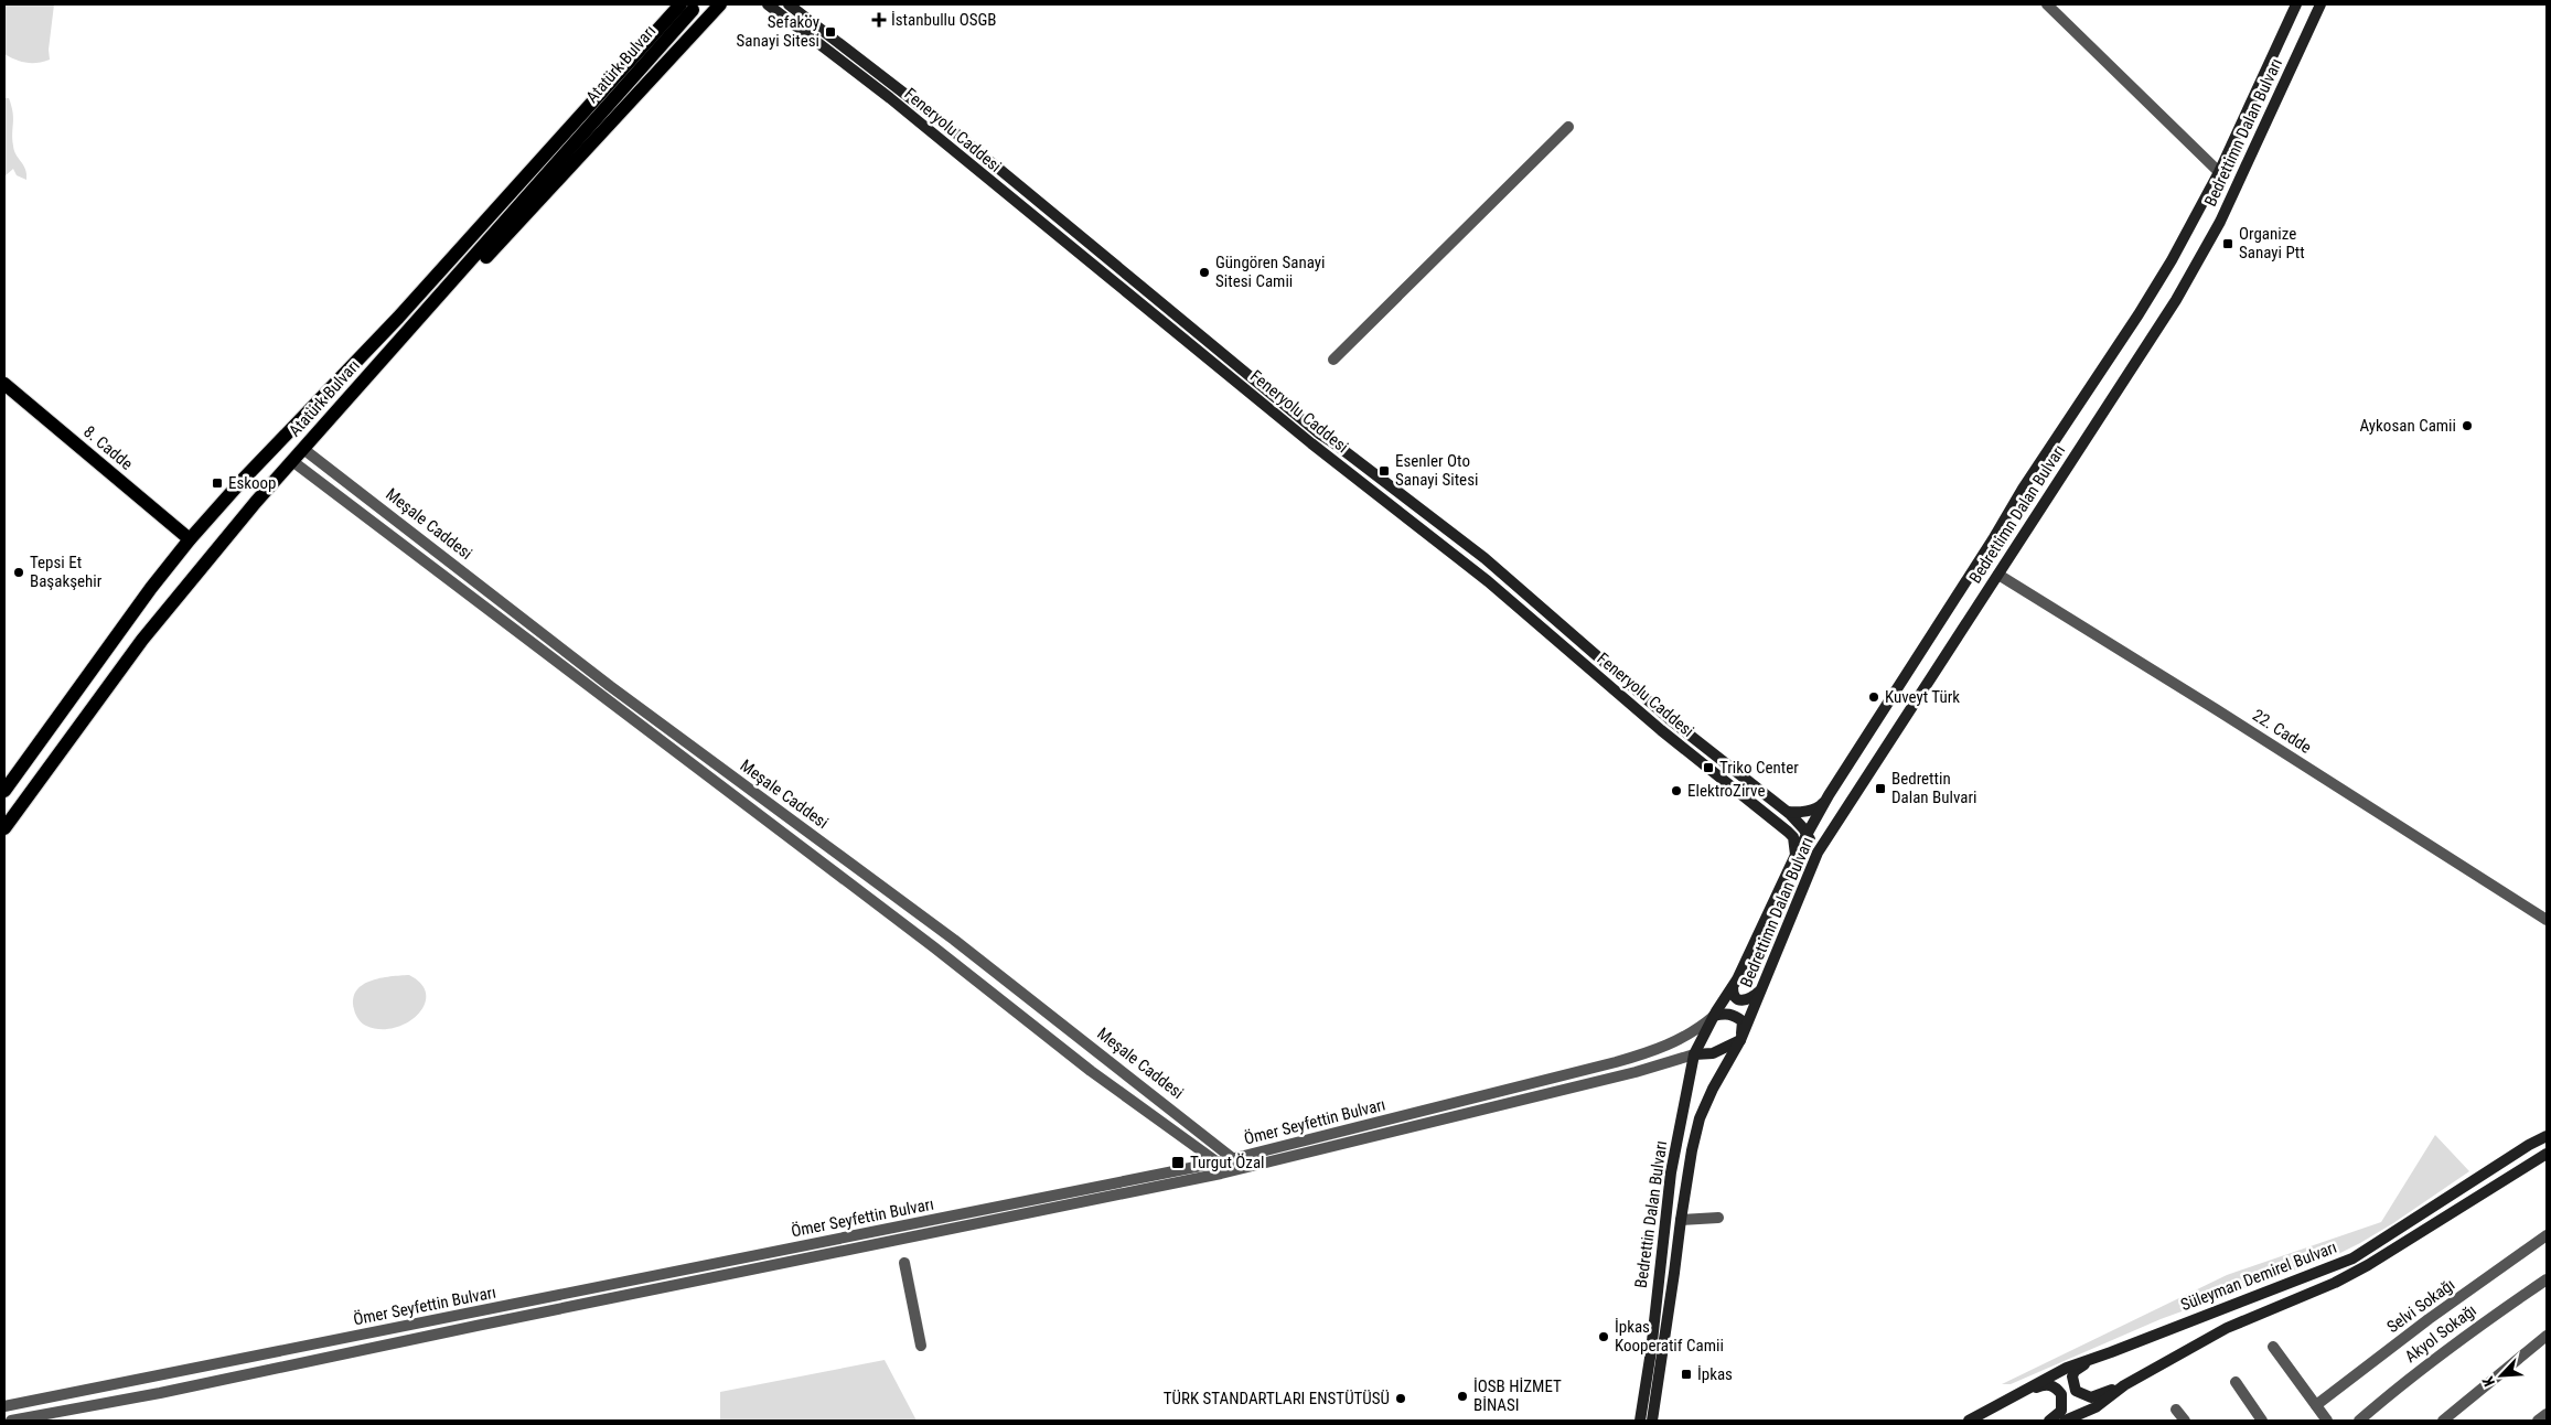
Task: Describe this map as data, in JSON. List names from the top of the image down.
{
  "streets": {
    "main road": [
      "Atatürk Bulvarı",
      "Feneryolu Caddesi",
      "Bedrettimn Dalan Bulvarı",
      "8. Cadde",
      "Bedrettin Dalan Bulvarı",
      "Süleyman Demirel Bulvarı"
    ],
    "street": [
      "Meşale Caddesi",
      "22. Cadde",
      "Ömer Seyfettin Bulvarı",
      "Selvi Sokağı",
      "Akyol Sokağı"
    ]
  },
  "crossings": [
    ["Atatürk Bulvarı", "8. Cadde"],
    ["Atatürk Bulvarı", "Meşale Caddesi"],
    ["Feneryolu Caddesi", "Bedrettimn Dalan Bulvarı"],
    ["Bedrettimn Dalan Bulvarı", "22. Cadde"],
    ["Bedrettimn Dalan Bulvarı", "Ömer Seyfettin Bulvarı"],
    ["Bedrettimn Dalan Bulvarı", "Bedrettin Dalan Bulvarı"],
    ["Meşale Caddesi", "Ömer Seyfettin Bulvarı"],
    ["Ömer Seyfettin Bulvarı", "Bedrettin Dalan Bulvarı"]
  ],
  "places": {
    "health": ["İstanbullu OSGB"],
    "transit": [
      "Sefaköy Sanayi Sitesi",
      "Organize Sanayi Ptt",
      "Esenler Oto Sanayi Sitesi",
      "Eskoop",
      "Triko Center",
      "Bedrettin Dalan Bulvari",
      "Turgut Özal",
      "İpkas"
    ],
    "other": [
      "Güngören Sanayi Sitesi Camii",
      "Aykosan Camii",
      "Tepsi Et Başakşehir",
      "Kuveyt Türk",
      "ElektroZirve",
      "İpkas Kooperatif Camii",
      "İOSB HİZMET BİNASI",
      "TÜRK STANDARTLARI ENSTÜTÜSÜ"
    ]
  },
  "north": "bottom left"
}
